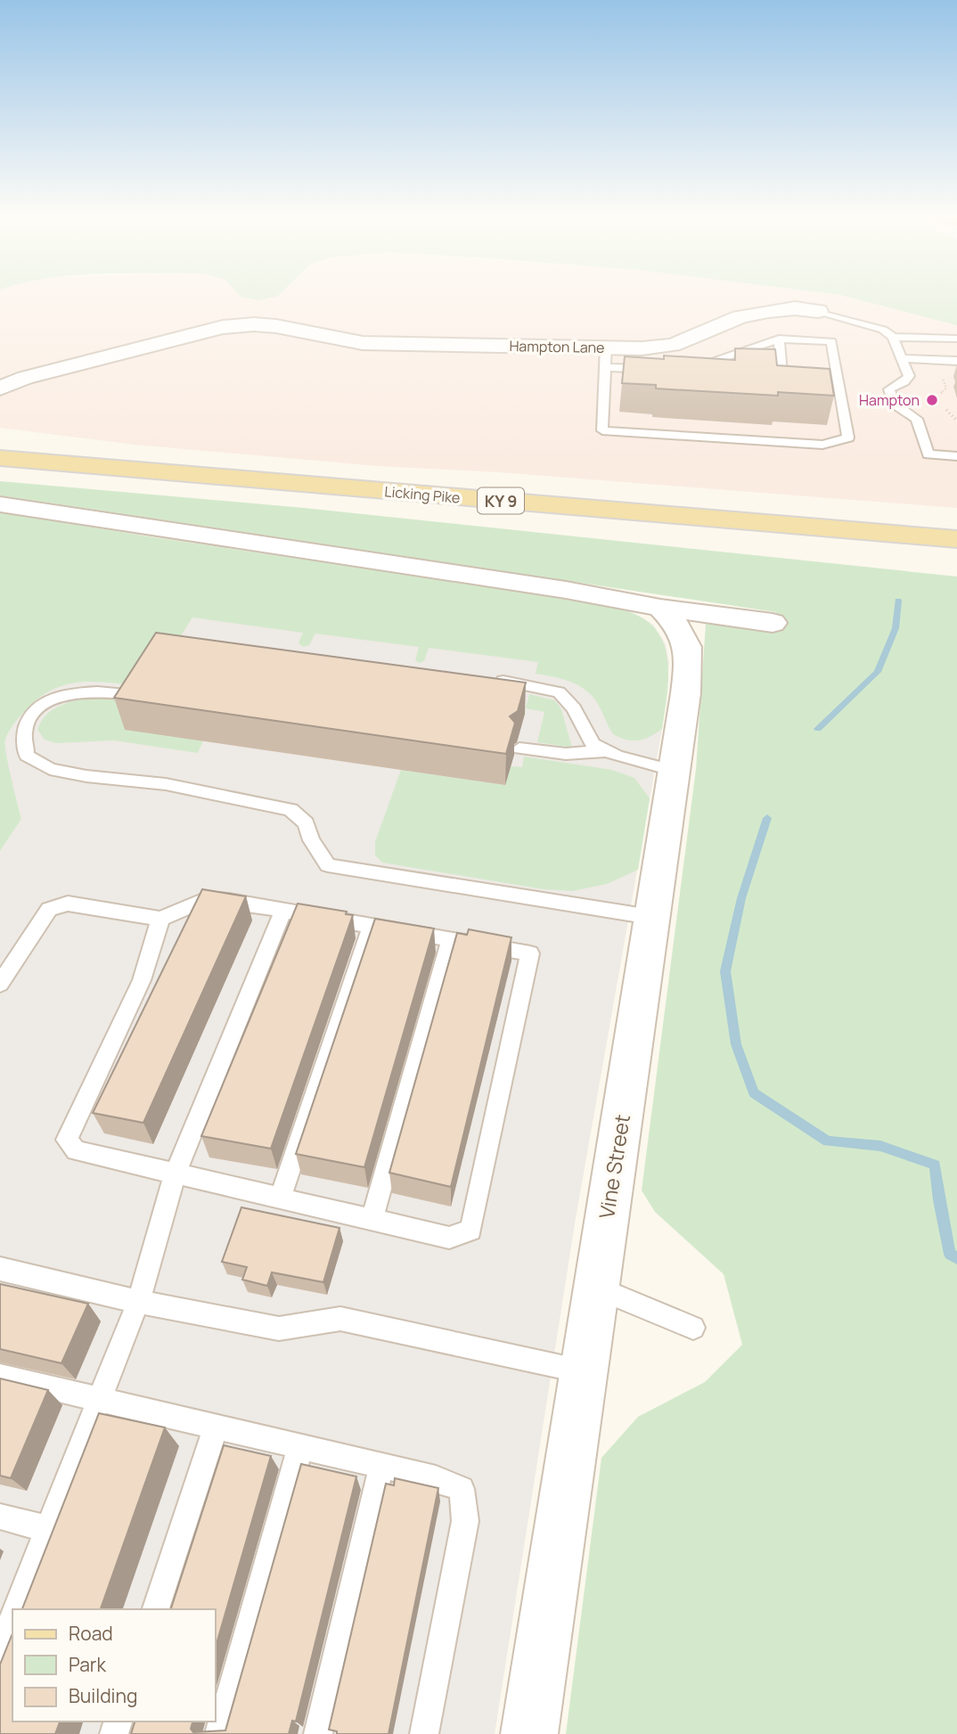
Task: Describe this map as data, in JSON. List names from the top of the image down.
{
  "streets": {
    "main road": ["Licking Pike", "KY 9"],
    "street": ["Hampton Lane", "Vine Street"]
  },
  "places": ["Hampton"],
  "legend": ["Road", "Park", "Building"]
}
